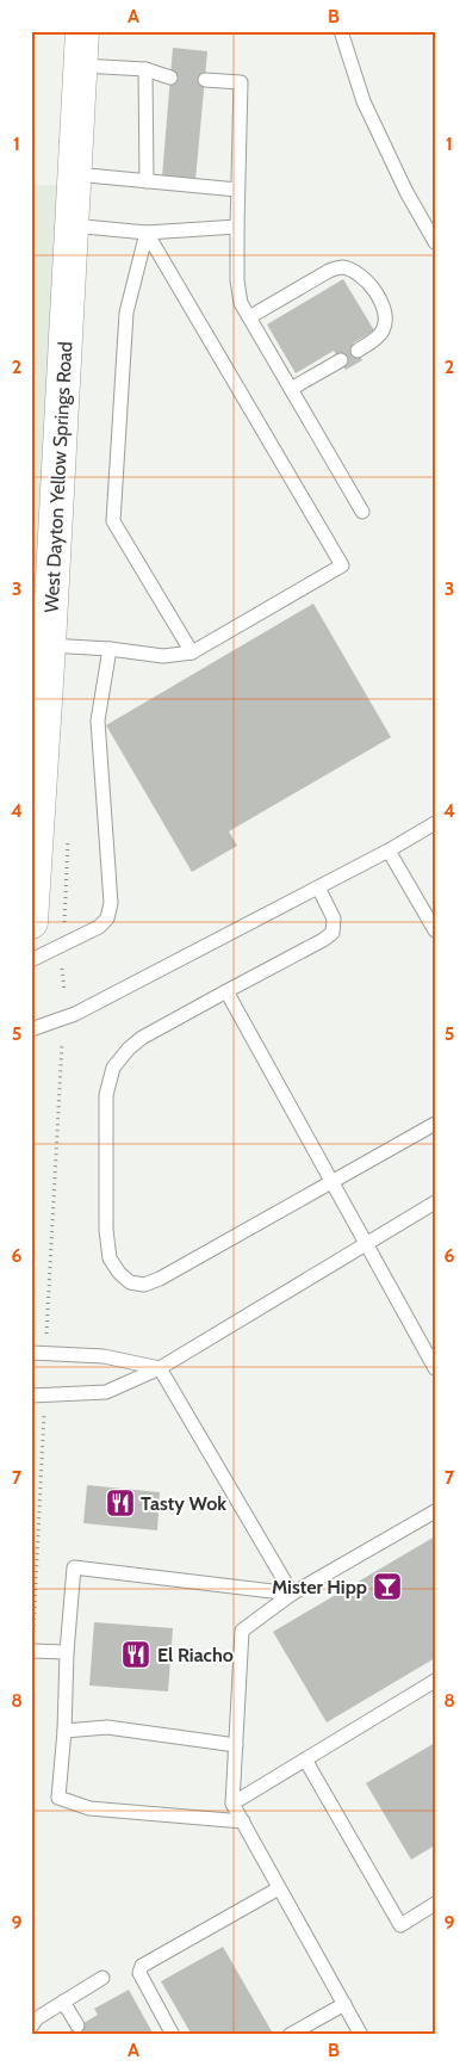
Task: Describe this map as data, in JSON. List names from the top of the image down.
{
  "streets": {
    "main road": ["West Dayton Yellow Springs Road"]
  },
  "places": {
    "restaurant": ["Tasty Wok", "El Riacho"],
    "bar": ["Mister Hipp"]
  },
  "grid": {
    "columns": ["A", "B"],
    "rows": [
      "1",
      "2",
      "3",
      "4",
      "5",
      "6",
      "7",
      "8",
      "9"
    ]
  }
}
